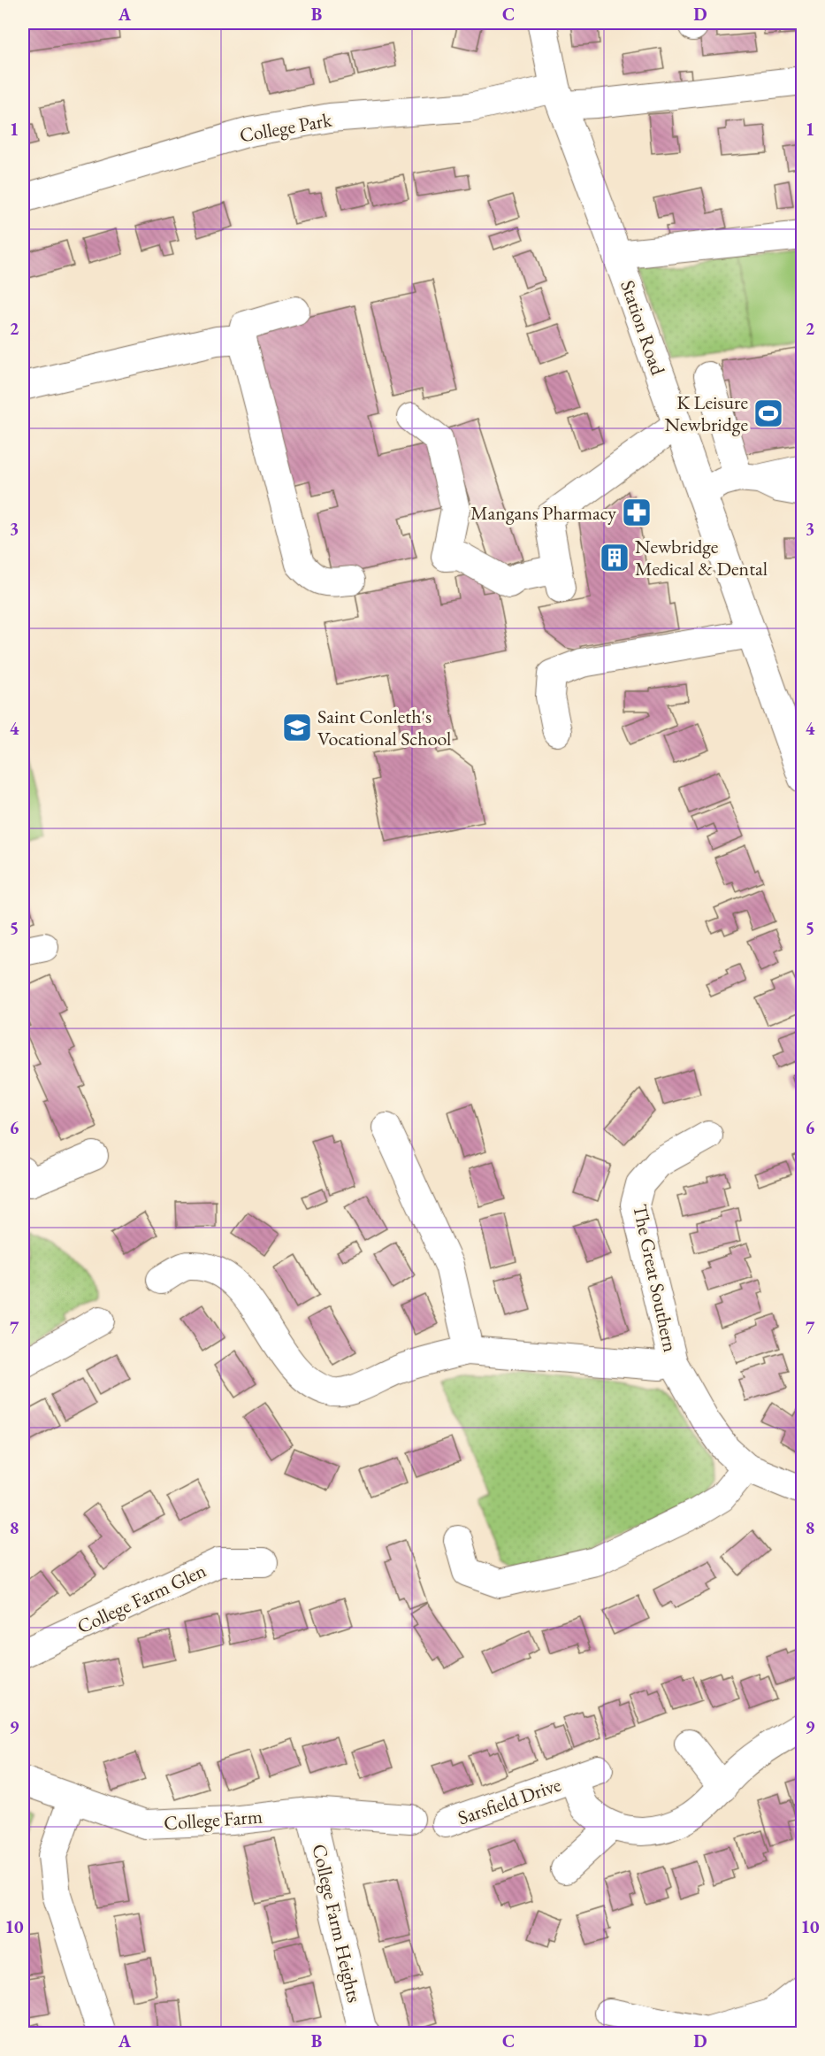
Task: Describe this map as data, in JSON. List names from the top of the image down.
{
  "streets": {
    "main road": ["Station Road"],
    "street": [
      "College Park",
      "The Great Southern",
      "College Farm Glen",
      "Sarsfield Drive",
      "College Farm",
      "College Farm Heights"
    ]
  },
  "crossings": [
    ["College Park", "Station Road"],
    ["College Farm", "College Farm Heights"]
  ],
  "places": {
    "sports": ["K Leisure Newbridge"],
    "pharmacy": ["Mangans Pharmacy"],
    "building": ["Newbridge Medical & Dental"],
    "school or university": ["Saint Conleth's Vocational School"]
  },
  "grid": {
    "columns": [
      "A",
      "B",
      "C",
      "D"
    ],
    "rows": [
      "1",
      "2",
      "3",
      "4",
      "5",
      "6",
      "7",
      "8",
      "9",
      "10"
    ]
  }
}
